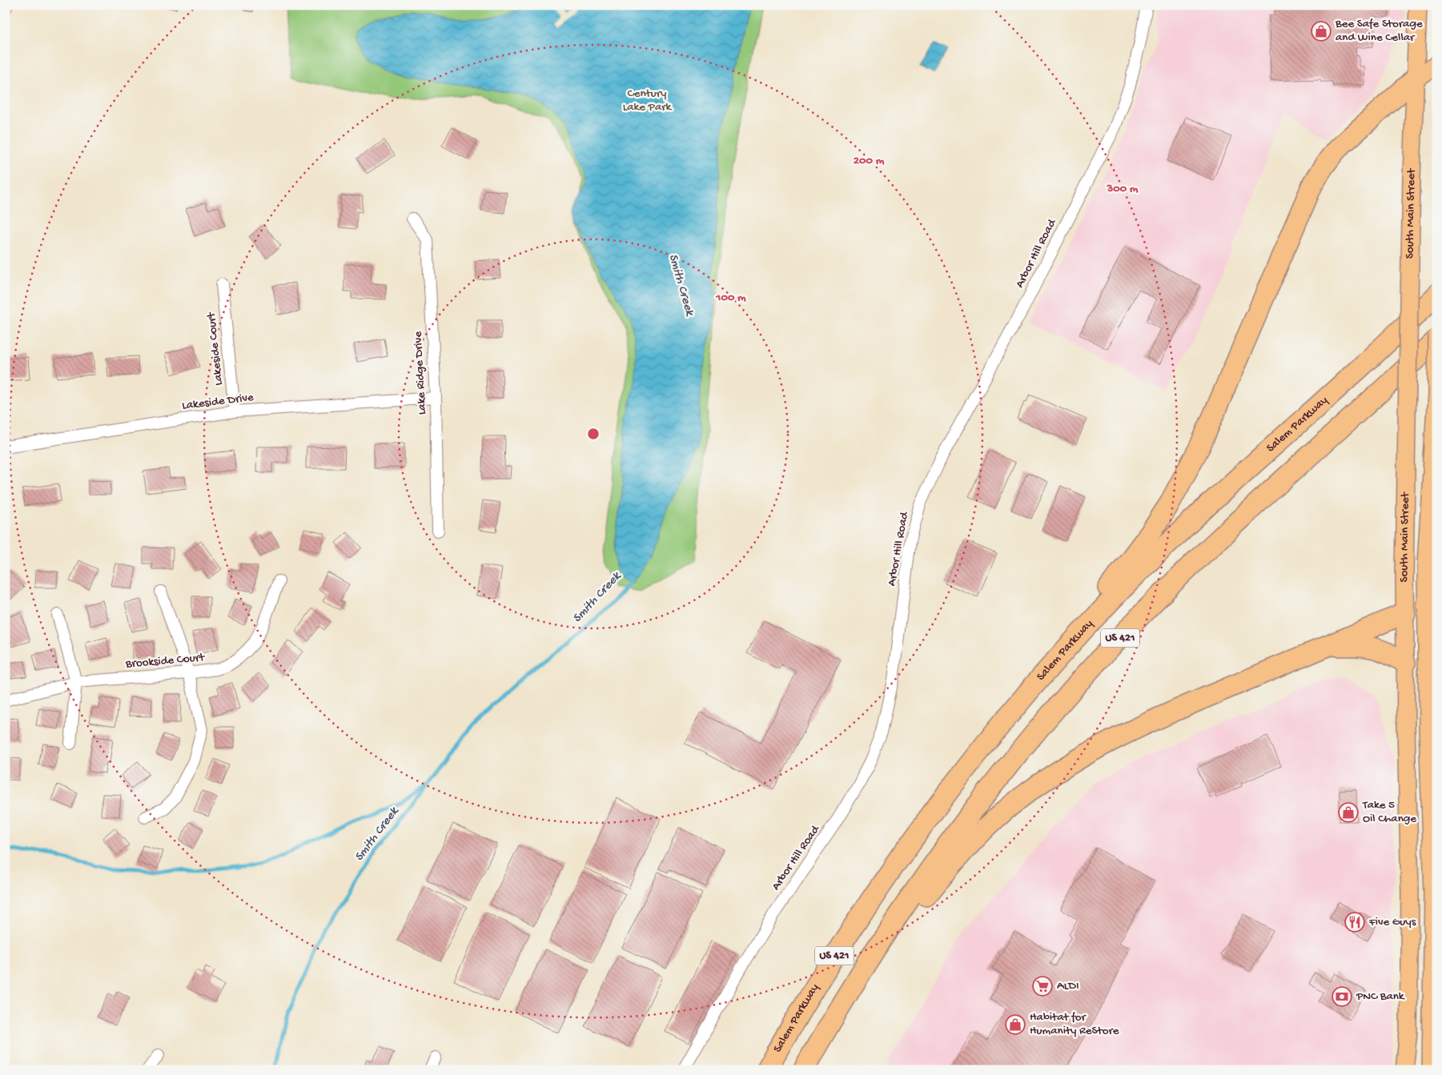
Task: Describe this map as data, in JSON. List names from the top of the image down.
{
  "streets": {
    "highway": ["Salem Parkway", "US 421"],
    "main road": ["South Main Street"],
    "street": [
      "Arbor Hill Road",
      "Lakeside Court",
      "Lake Ridge Drive",
      "Lakeside Drive",
      "Brookside Court"
    ]
  },
  "crossings": [
    ["Lakeside Court", "Lakeside Drive"],
    ["Lake Ridge Drive", "Lakeside Drive"]
  ],
  "water": ["Smith Creek"],
  "parks": ["Century Lake Park"],
  "places": {
    "shop": ["Bee Safe Storage and Wine Cellar", "Take 5 Oil Change", "Habitat for Humanity ReStore"],
    "restaurant": ["Five Guys"],
    "supermarket": ["ALDI"],
    "bank": ["PNC Bank"]
  },
  "rings": ["200 m", "300 m", "100 m"]
}
